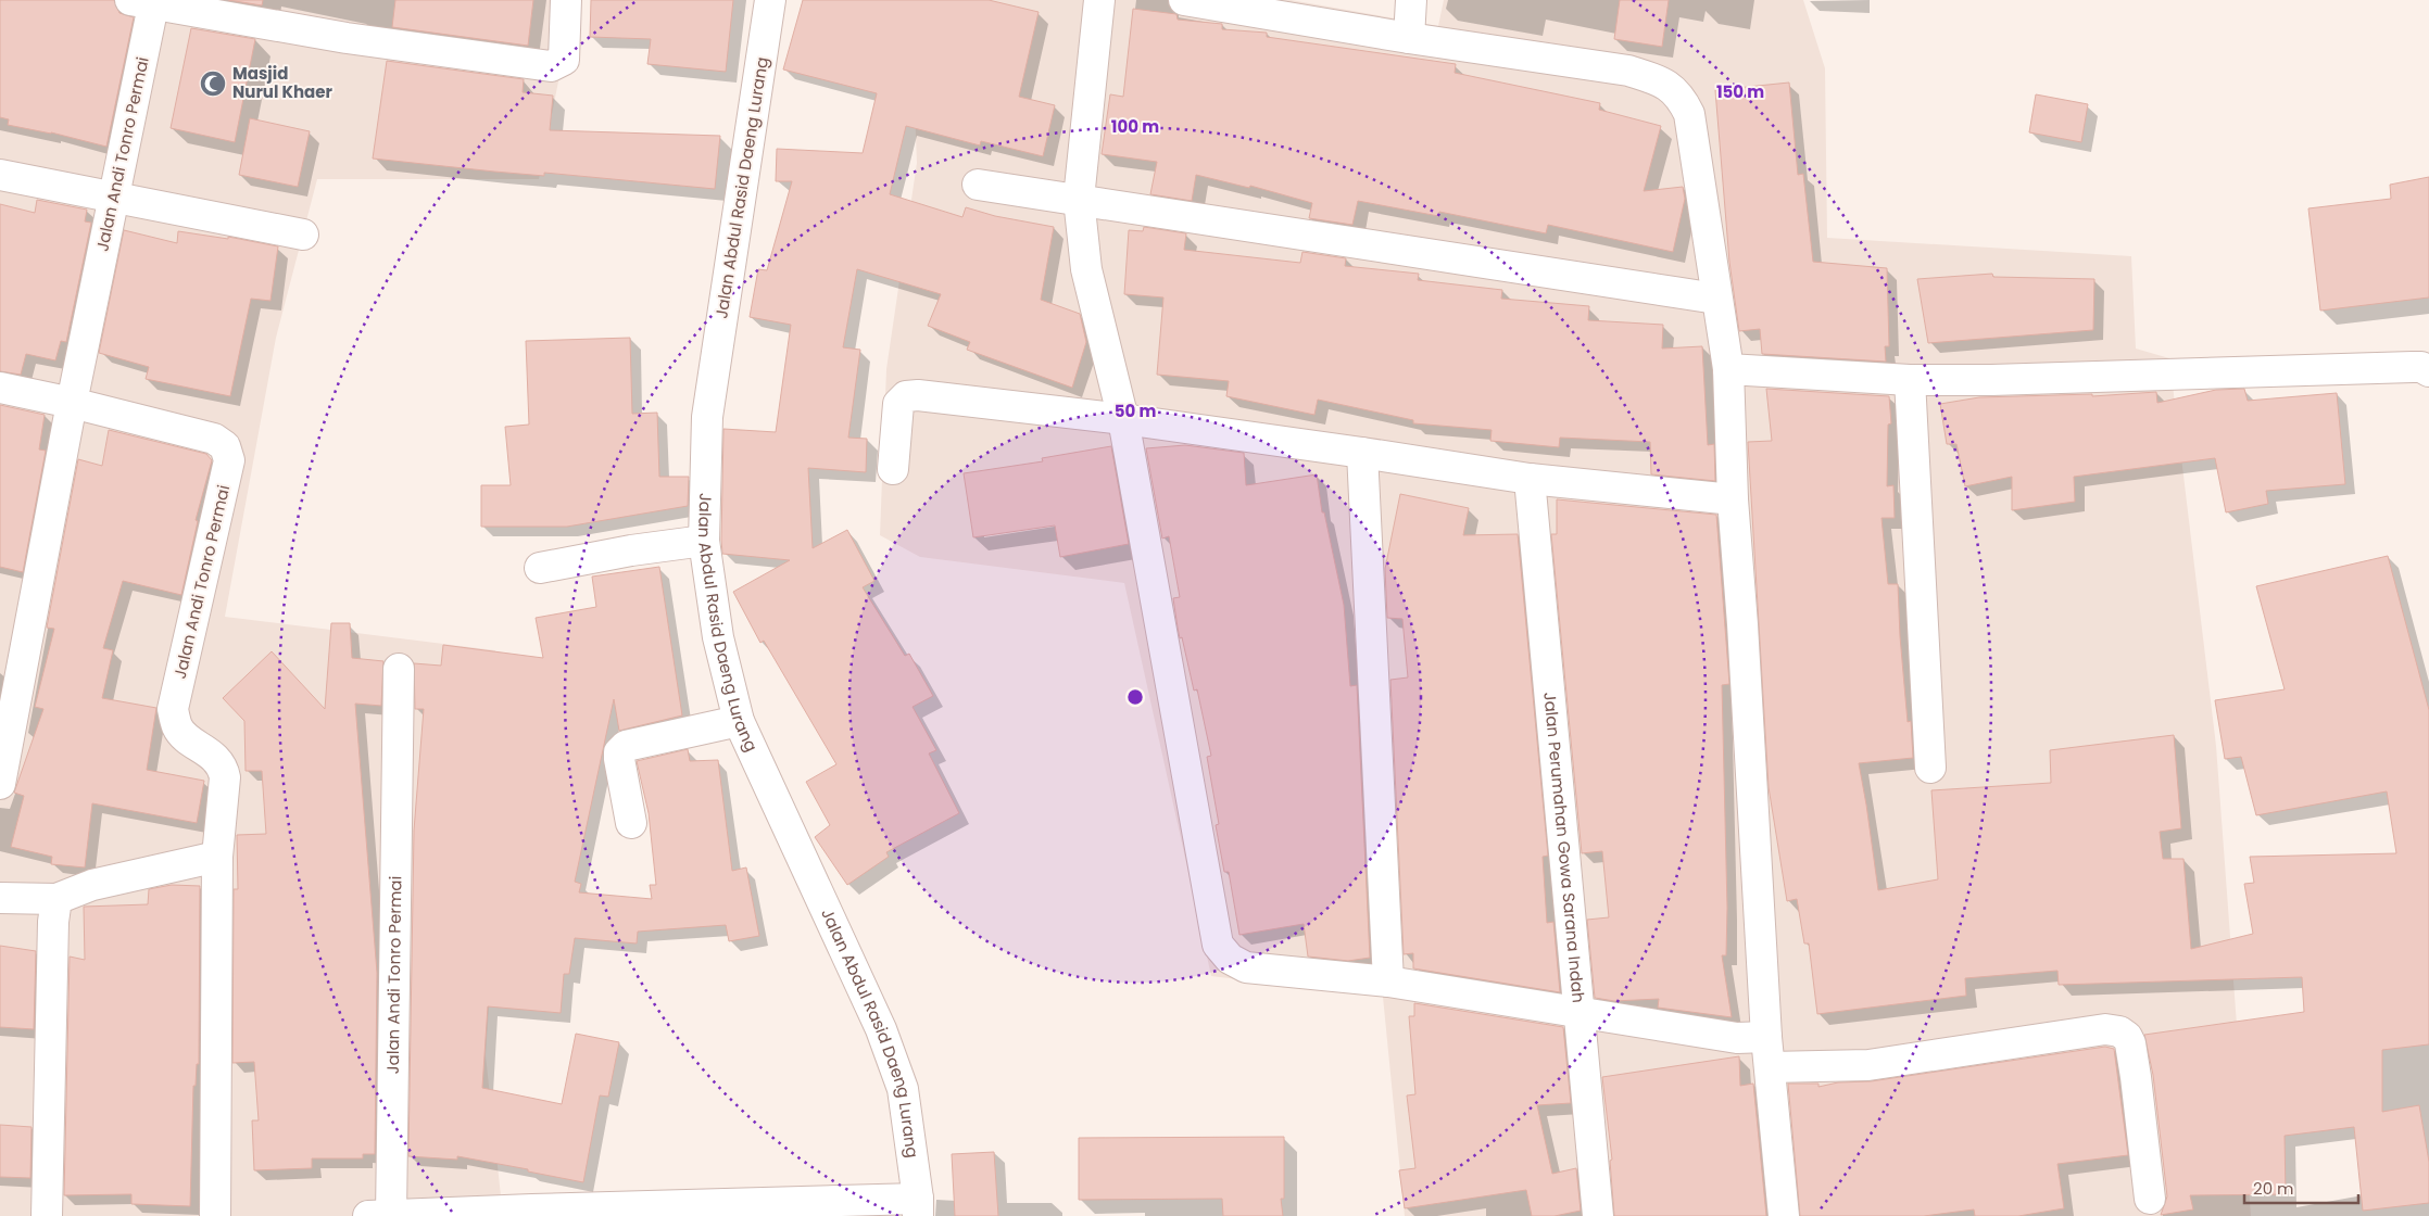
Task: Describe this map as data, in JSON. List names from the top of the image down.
{
  "streets": {
    "street": ["Jalan Andi Tonro Permai", "Jalan Abdul Rasid Daeng Lurang", "Jalan Perumahan Gowa Sarana Indah"]
  },
  "places": {
    "mosque": ["Masjid Nurul Khaer"]
  },
  "scale_bar": "20 m",
  "rings": ["150 m", "100 m", "50 m"]
}
